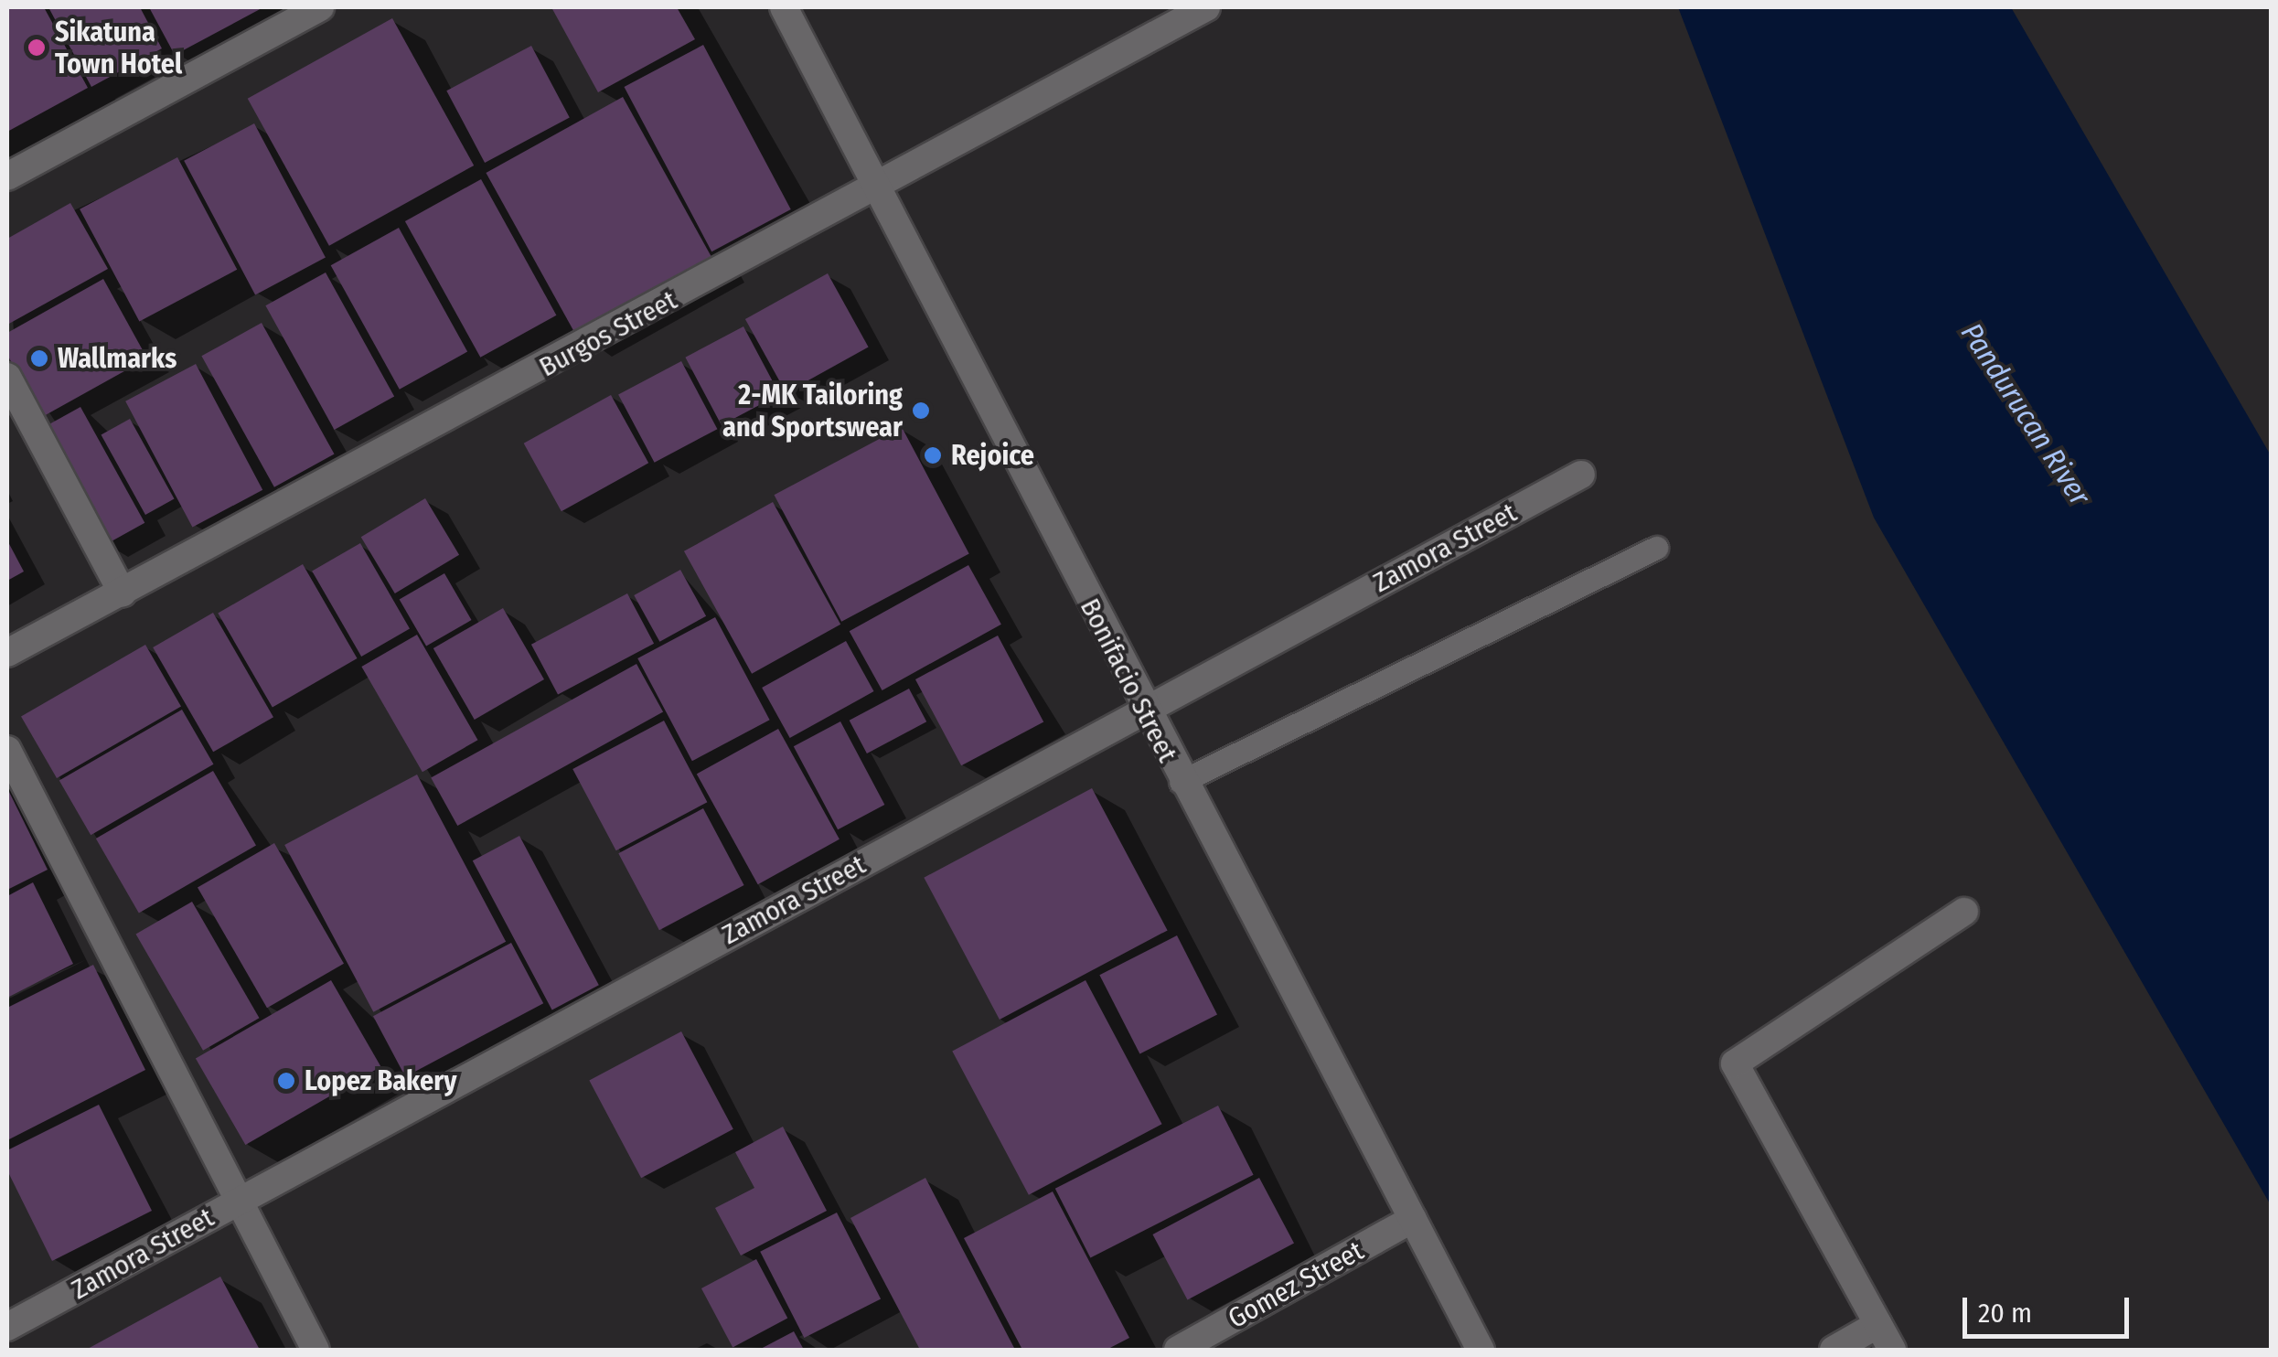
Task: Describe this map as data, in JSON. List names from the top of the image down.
{
  "streets": {
    "street": [
      "Burgos Street",
      "Zamora Street",
      "Bonifacio Street",
      "Gomez Street"
    ]
  },
  "crossings": [
    ["Burgos Street", "Bonifacio Street"],
    ["Zamora Street", "Bonifacio Street"],
    ["Bonifacio Street", "Gomez Street"]
  ],
  "water": ["Pandurucan River"],
  "places": [
    "Sikatuna Town Hotel",
    "Wallmarks",
    "2-MK Tailoring and Sportswear",
    "Rejoice",
    "Lopez Bakery"
  ],
  "scale_bar": "20 m"
}
